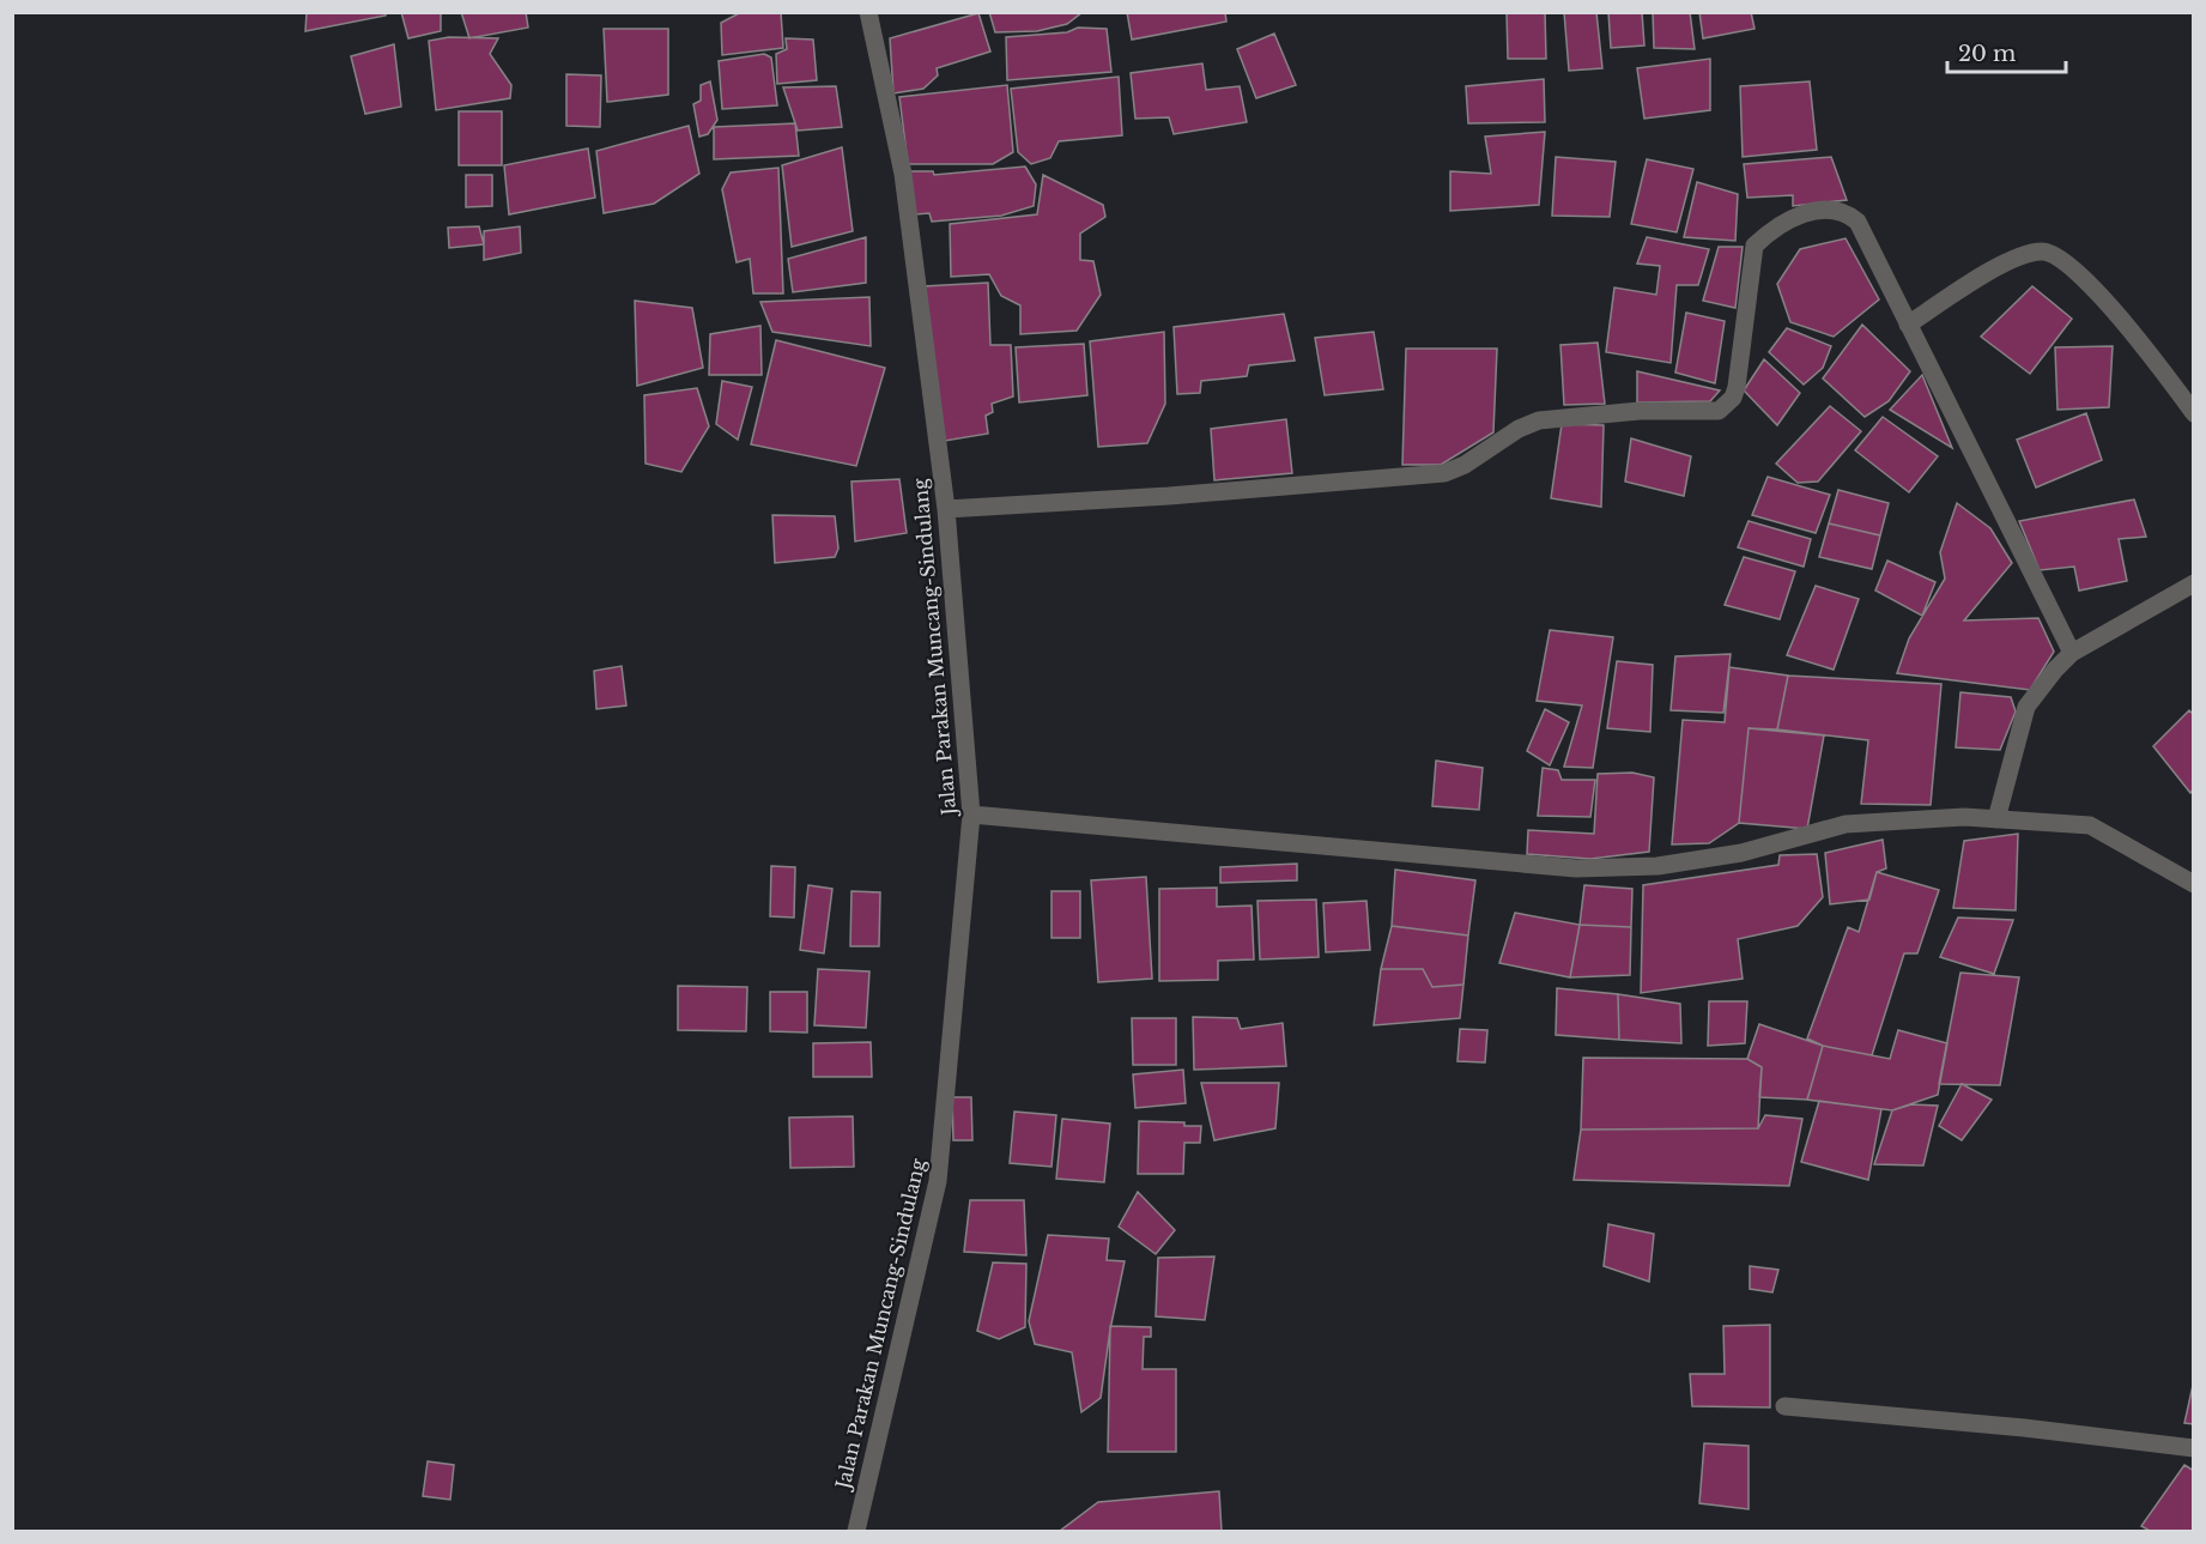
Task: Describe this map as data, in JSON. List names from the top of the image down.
{
  "streets": {
    "street": ["Jalan Parakan Muncang-Sindulang"]
  },
  "scale_bar": "20 m"
}
